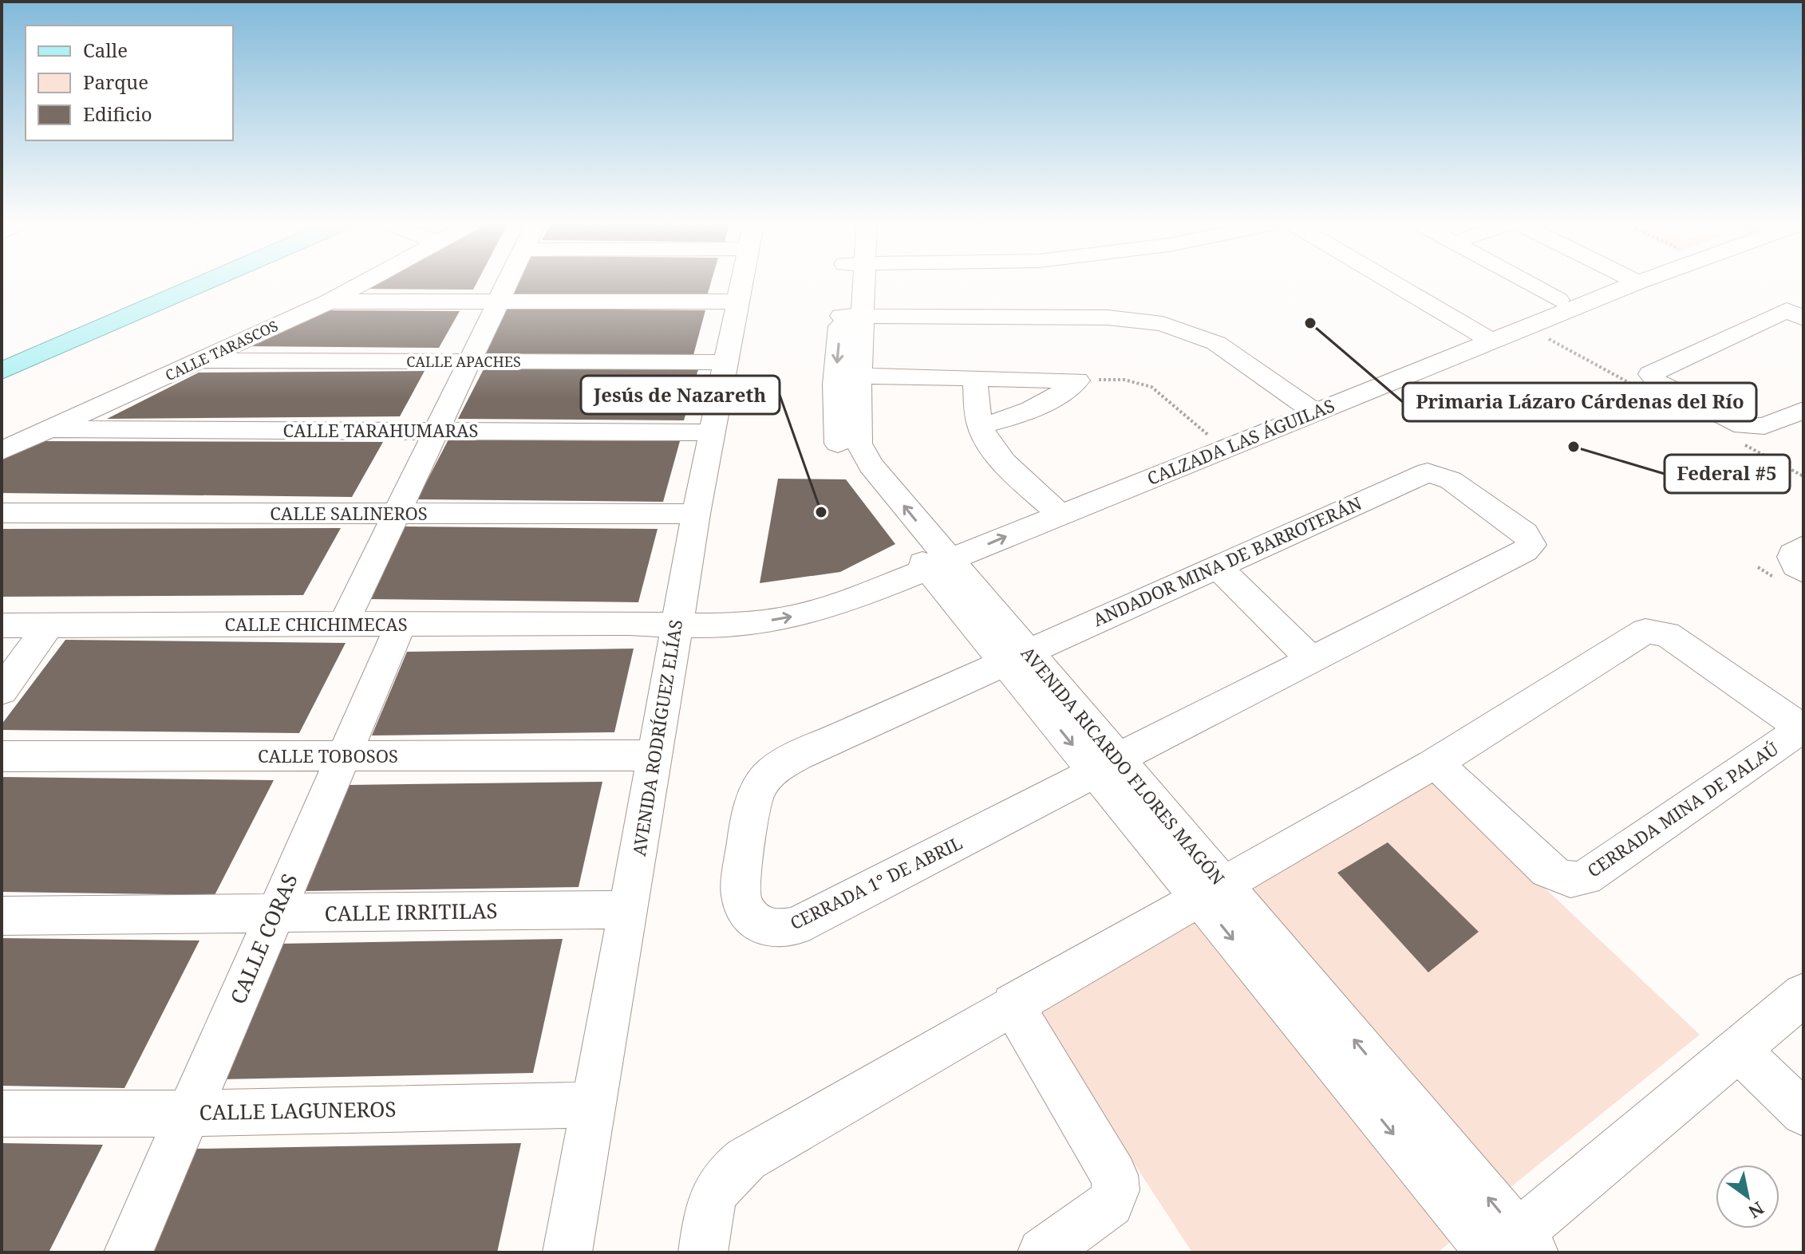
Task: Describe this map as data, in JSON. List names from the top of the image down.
{
  "streets": {
    "street": [
      "CALLE TARASCOS",
      "CALLE APACHES",
      "CALLE TARAHUMARAS",
      "CALZADA LAS ÁGUILAS",
      "CALLE SALINEROS",
      "ANDADOR MINA DE BARROTERÁN",
      "CALLE CHICHIMECAS",
      "AVENIDA RODRÍGUEZ ELÍAS",
      "CALLE TOBOSOS",
      "AVENIDA RICARDO FLORES MAGÓN",
      "CERRADA MINA DE PALAÚ",
      "CERRADA 1° DE ABRIL",
      "CALLE IRRITILAS",
      "CALLE CORAS",
      "CALLE LAGUNEROS"
    ]
  },
  "crossings": [
    ["CALLE TARASCOS", "CALLE APACHES"],
    ["CALLE TARASCOS", "CALLE TARAHUMARAS"],
    ["CALLE APACHES", "AVENIDA RODRÍGUEZ ELÍAS"],
    ["CALLE TARAHUMARAS", "AVENIDA RODRÍGUEZ ELÍAS"],
    ["CALZADA LAS ÁGUILAS", "CALLE CHICHIMECAS"],
    ["CALZADA LAS ÁGUILAS", "AVENIDA RODRÍGUEZ ELÍAS"],
    ["CALZADA LAS ÁGUILAS", "AVENIDA RICARDO FLORES MAGÓN"],
    ["CALLE SALINEROS", "AVENIDA RODRÍGUEZ ELÍAS"],
    ["ANDADOR MINA DE BARROTERÁN", "AVENIDA RICARDO FLORES MAGÓN"],
    ["ANDADOR MINA DE BARROTERÁN", "CERRADA 1° DE ABRIL"],
    ["CALLE CHICHIMECAS", "AVENIDA RODRÍGUEZ ELÍAS"],
    ["CALLE CHICHIMECAS", "CALLE CORAS"],
    ["AVENIDA RODRÍGUEZ ELÍAS", "CALLE TOBOSOS"],
    ["AVENIDA RODRÍGUEZ ELÍAS", "CALLE IRRITILAS"],
    ["AVENIDA RODRÍGUEZ ELÍAS", "CALLE LAGUNEROS"],
    ["CALLE TOBOSOS", "CALLE CORAS"],
    ["AVENIDA RICARDO FLORES MAGÓN", "CERRADA 1° DE ABRIL"],
    ["CALLE IRRITILAS", "CALLE CORAS"],
    ["CALLE CORAS", "CALLE LAGUNEROS"]
  ],
  "places": ["Primaria Lázaro Cárdenas del Río", "Federal #5", "Jesús de Nazareth"],
  "legend": ["Calle", "Parque", "Edificio"],
  "north": "bottom right"
}
